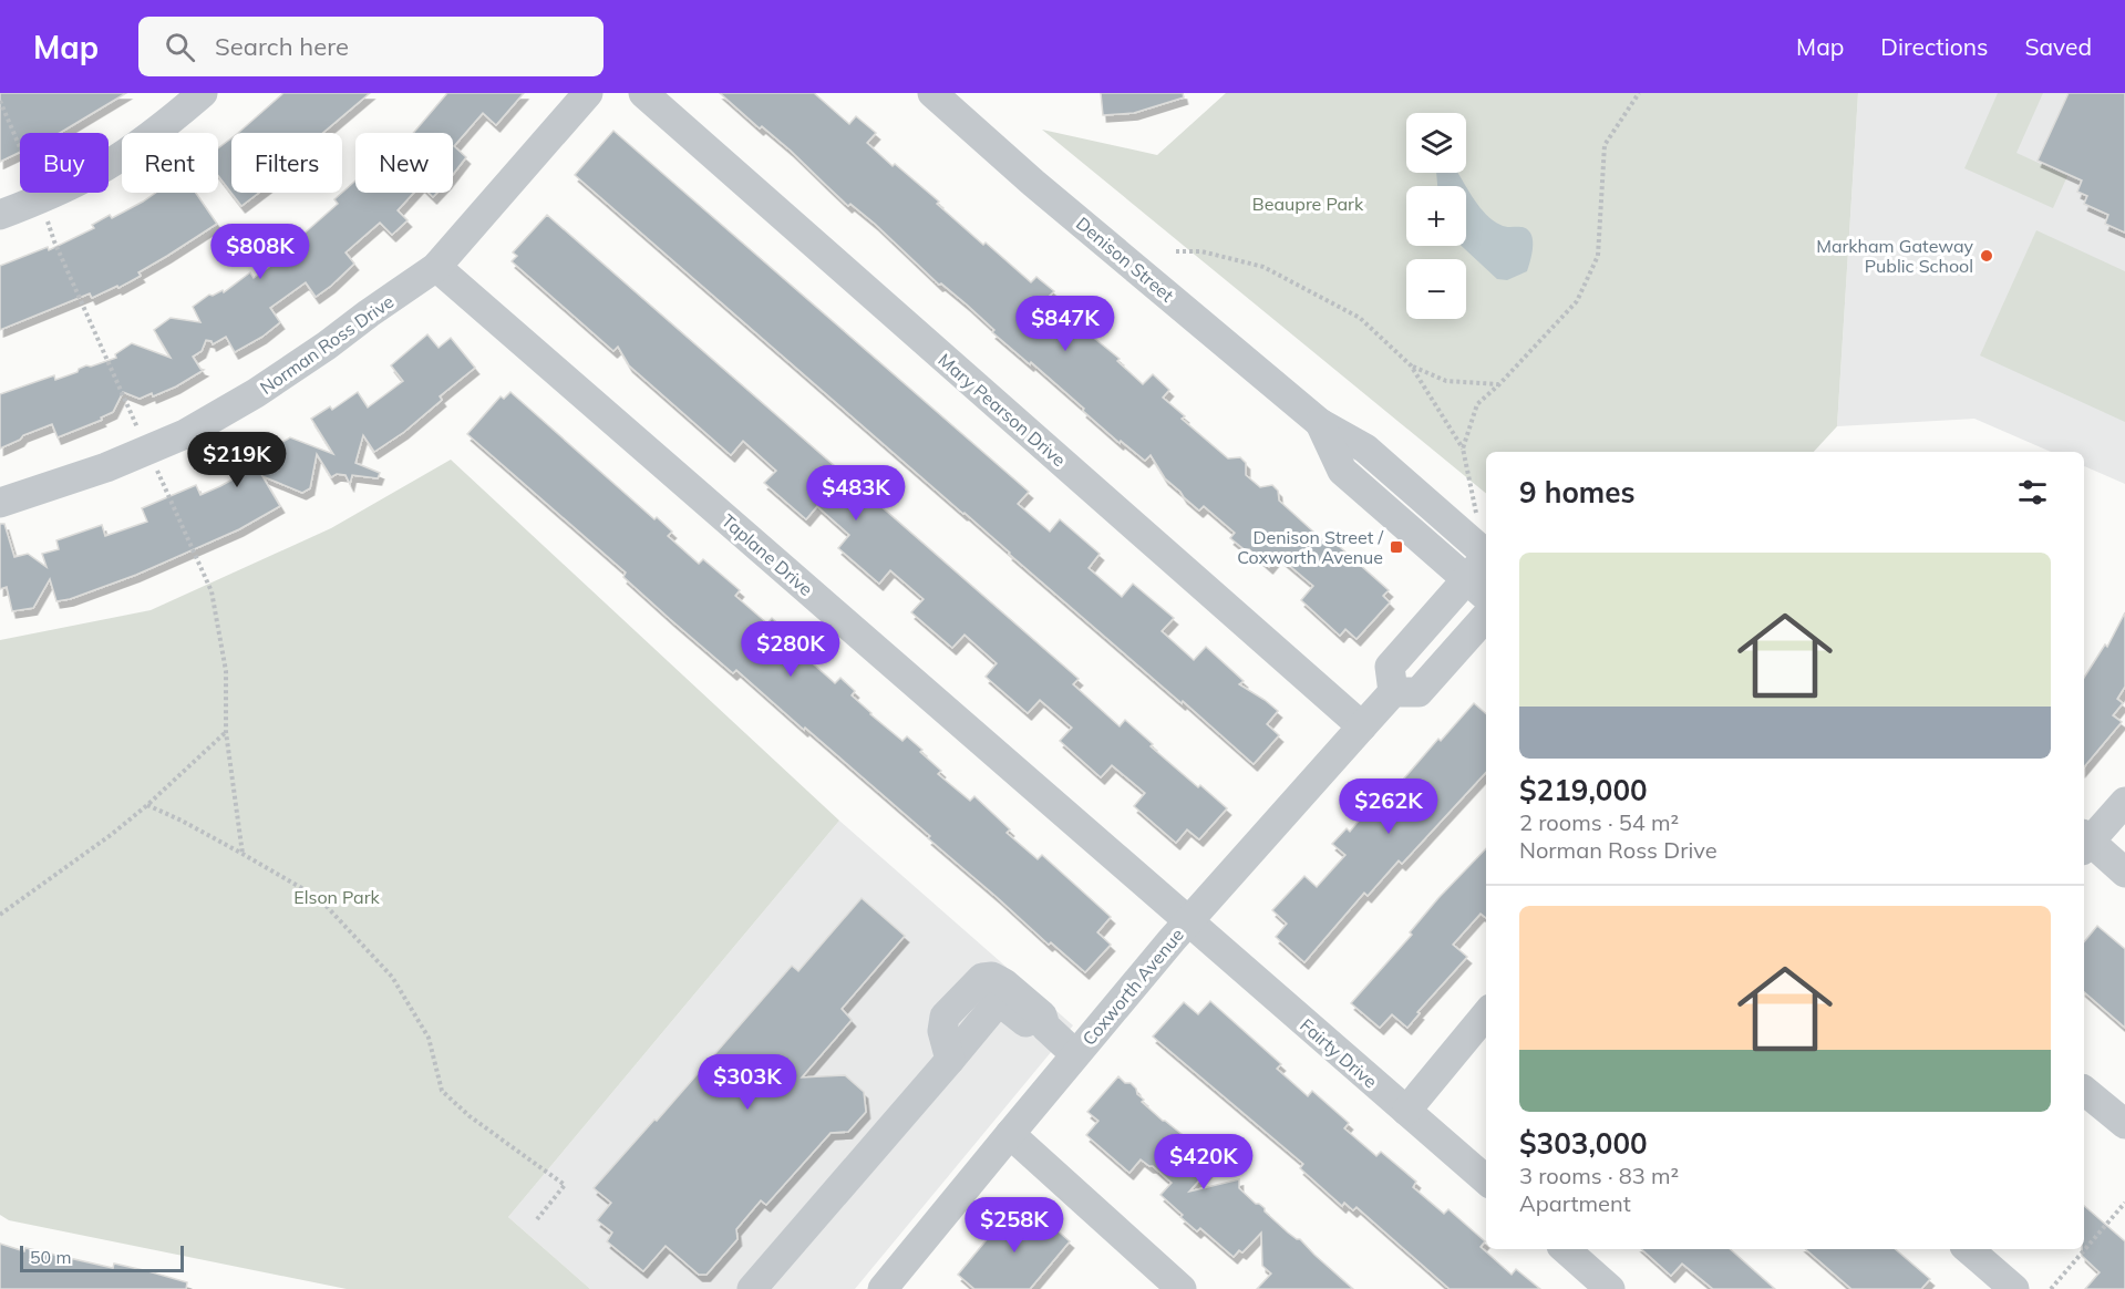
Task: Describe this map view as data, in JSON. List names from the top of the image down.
{
  "streets": {
    "street": [
      "Denison Street",
      "Norman Ross Drive",
      "Mary Pearson Drive",
      "Taplane Drive",
      "Coxworth Avenue",
      "Fairty Drive"
    ]
  },
  "crossings": [
    ["Norman Ross Drive", "Taplane Drive"],
    ["Mary Pearson Drive", "Coxworth Avenue"],
    ["Taplane Drive", "Coxworth Avenue"],
    ["Taplane Drive", "Fairty Drive"],
    ["Coxworth Avenue", "Fairty Drive"]
  ],
  "parks": ["Beaupre Park", "Elson Park"],
  "places": {
    "other": ["Markham Gateway Public School"],
    "transit": ["Denison Street / Coxworth Avenue"]
  },
  "scale_bar": "50 m",
  "page": {
    "header": "Map",
    "search": "Search here",
    "nav": ["Map", "Directions", "Saved"],
    "map_buttons": ["+", "−"],
    "chip": [
      "Buy",
      "Rent",
      "Filters",
      "New"
    ],
    "price": [
      "$808K",
      "$847K",
      "$219K",
      "$483K",
      "$280K",
      "$262K",
      "$303K",
      "$420K",
      "$258K"
    ],
    "heading": "9 homes",
    "list": [
      {
        "name": "$219,000",
        "note": "2 rooms · 54 m² · Norman Ross Drive"
      },
      {
        "name": "$303,000",
        "note": "3 rooms · 83 m² · Apartment"
      }
    ],
    "scale": "50 m"
  }
}
